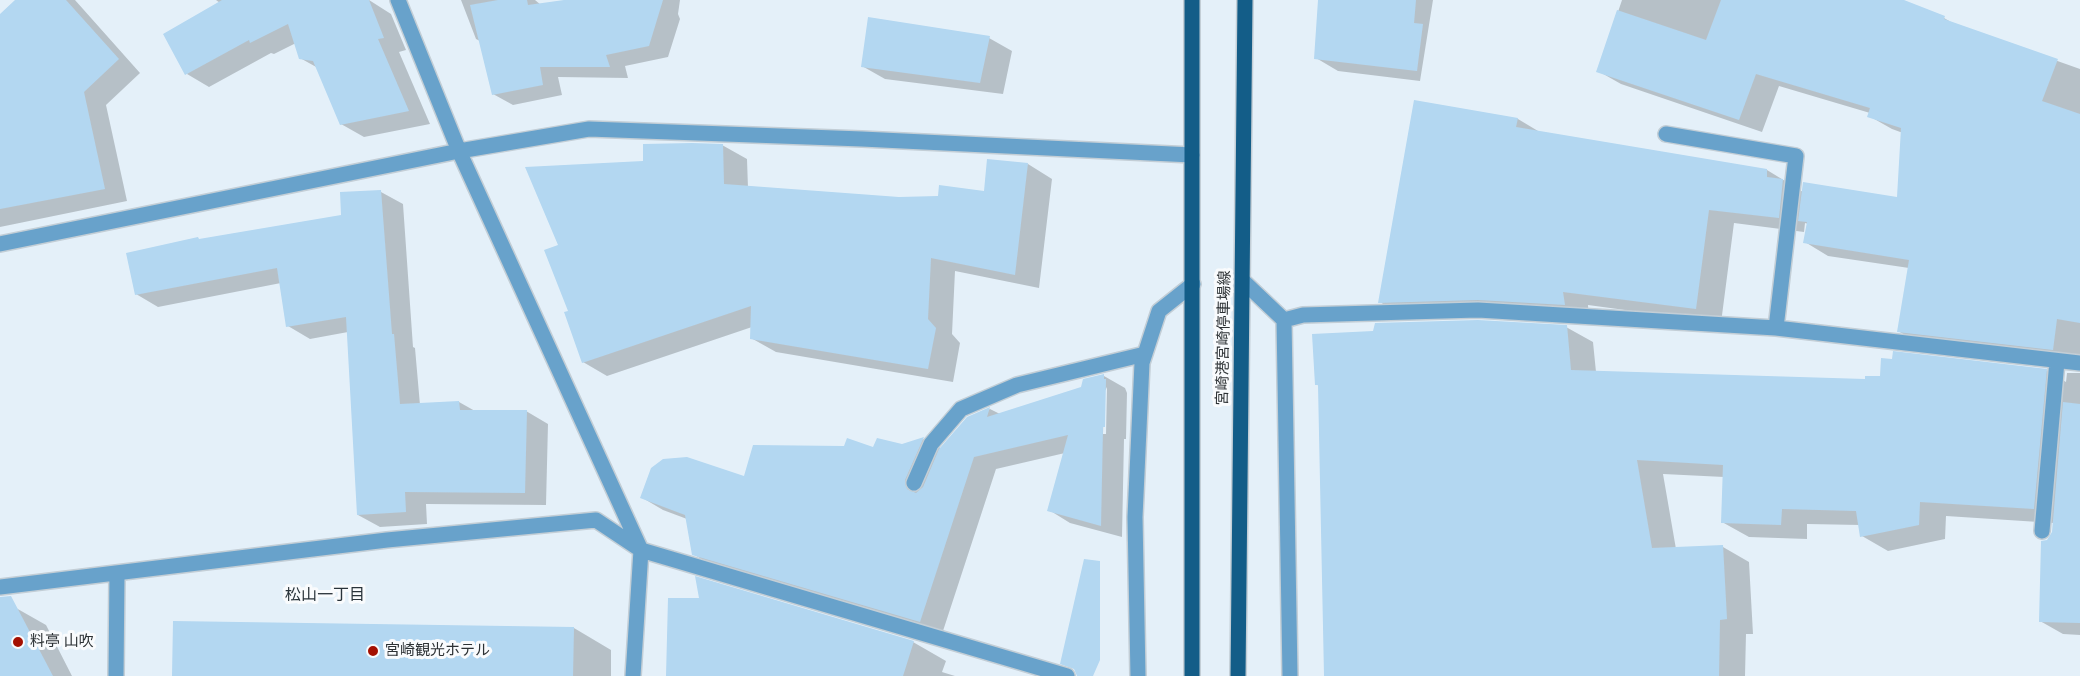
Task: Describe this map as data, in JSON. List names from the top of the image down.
{
  "streets": {
    "main road": ["宮崎港宮崎停車場線"]
  },
  "districts": ["松山一丁目"],
  "places": ["料亭 山吹", "宮崎観光ホテル"]
}
